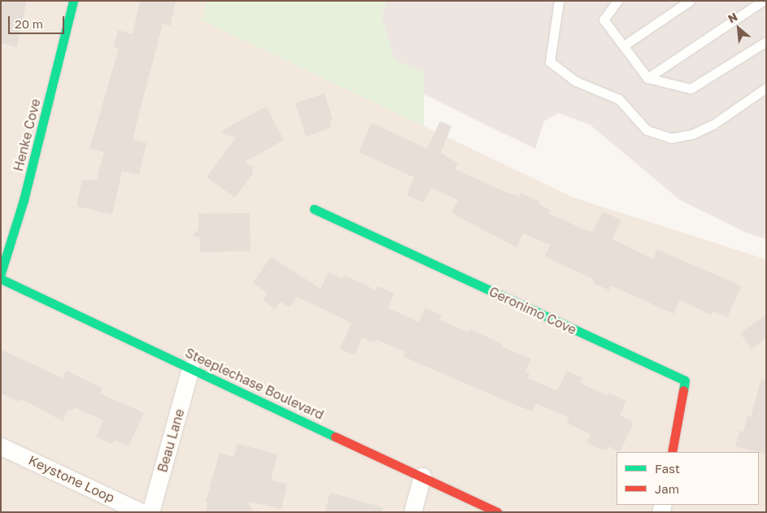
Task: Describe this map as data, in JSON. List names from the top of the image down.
{
  "streets": {
    "street": [
      "Henke Cove",
      "Geronimo Cove",
      "Steeplechase Boulevard",
      "Beau Lane",
      "Keystone Loop"
    ]
  },
  "crossings": [
    ["Steeplechase Boulevard", "Beau Lane"]
  ],
  "legend": ["Fast", "Jam"],
  "scale_bar": "20 m",
  "north": "top left"
}
